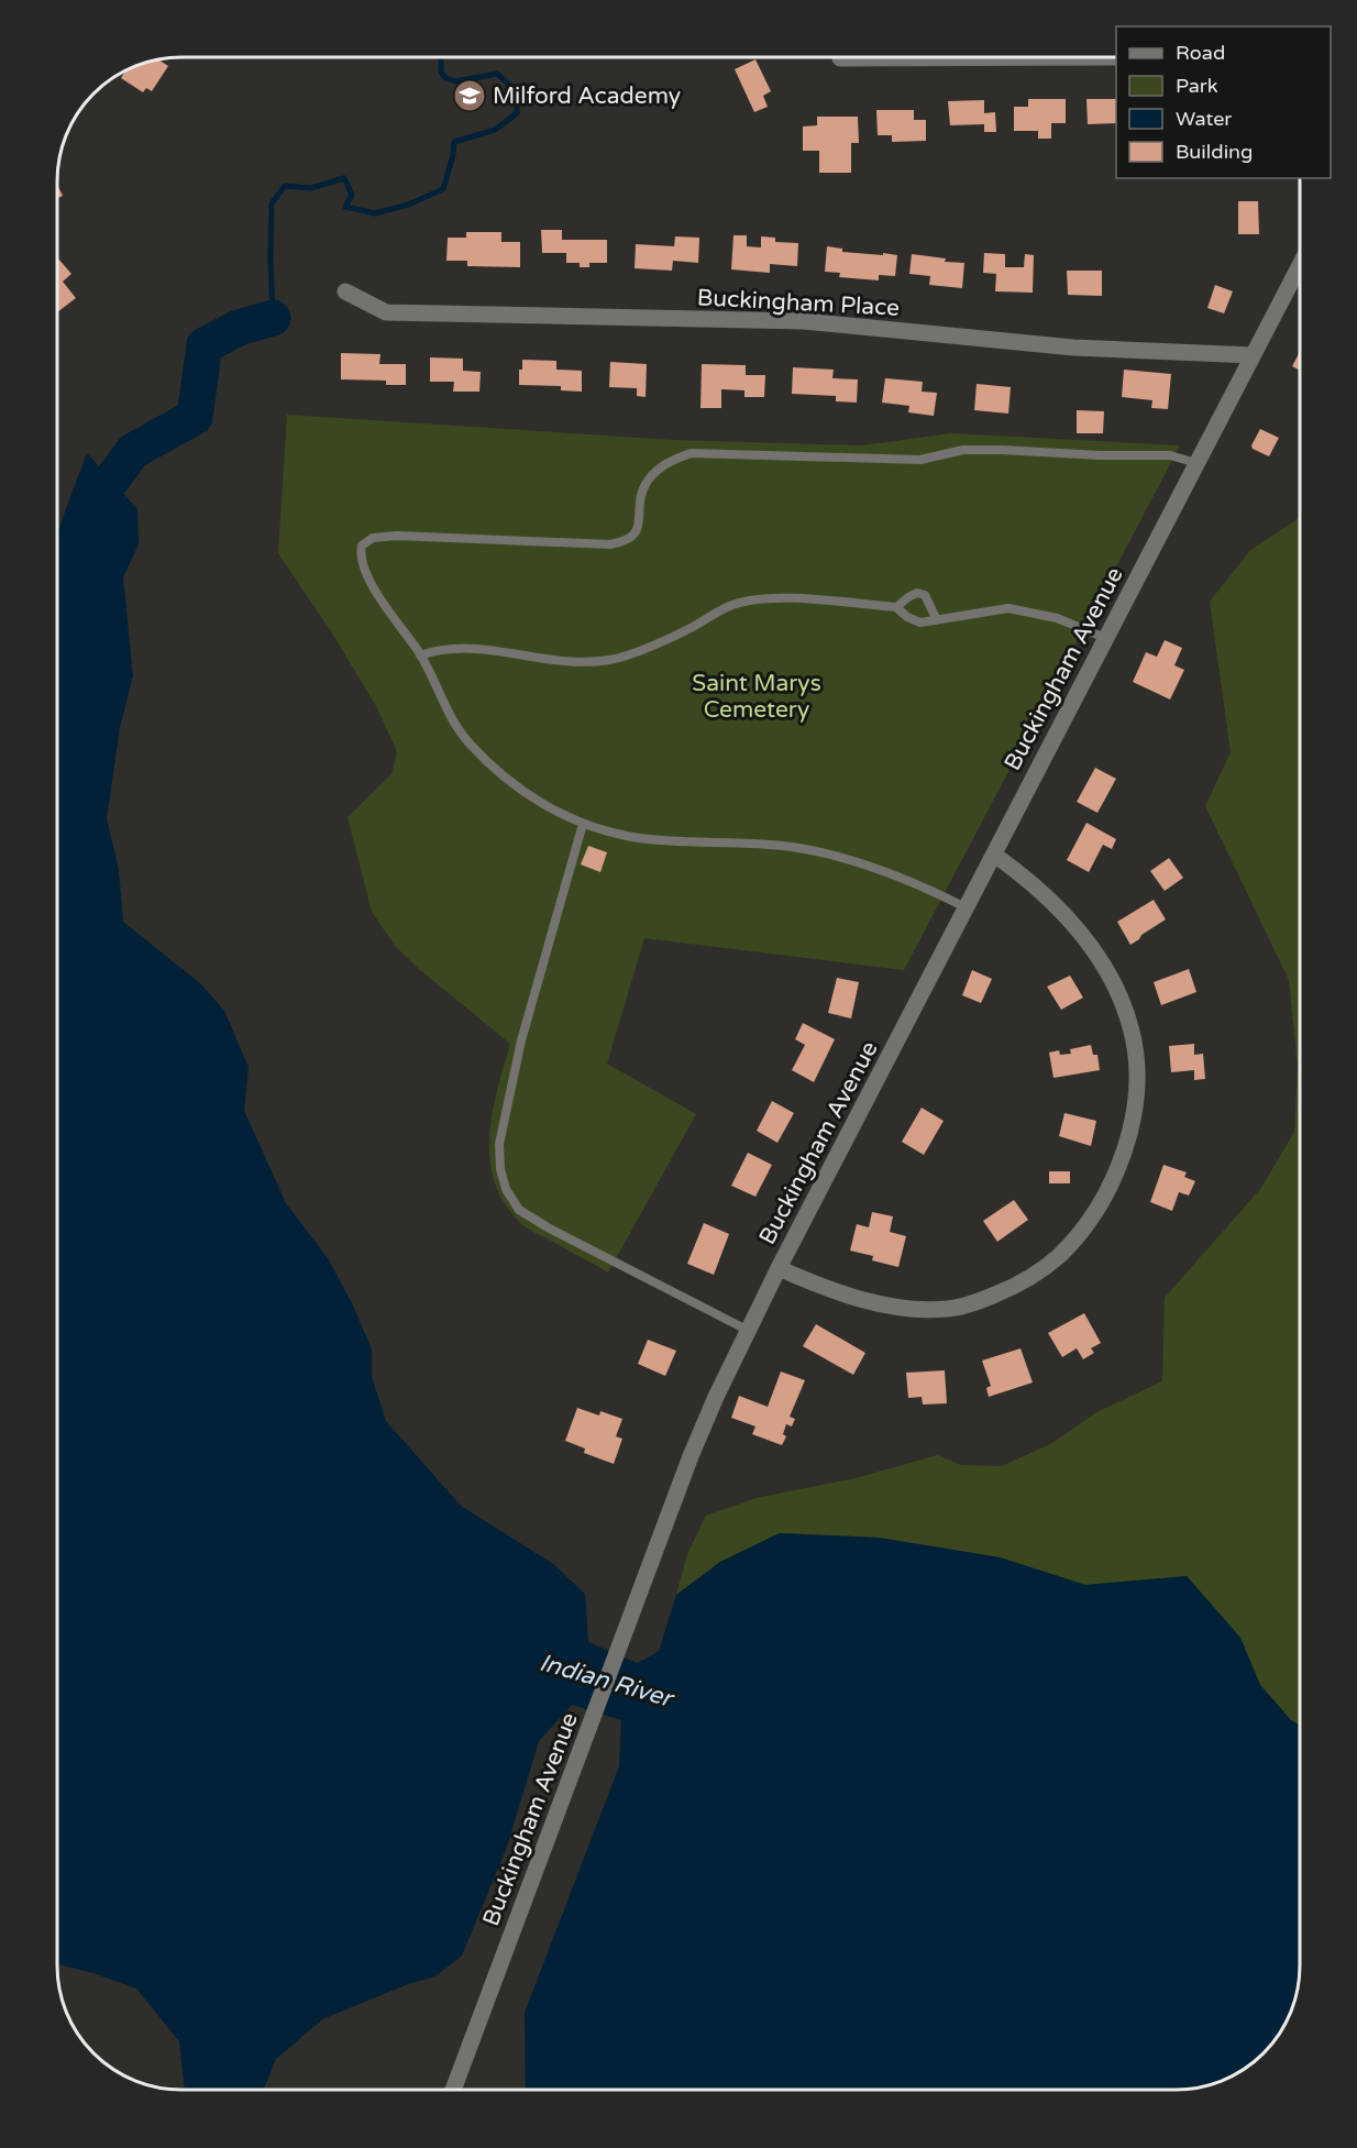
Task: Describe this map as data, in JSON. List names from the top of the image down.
{
  "streets": {
    "main road": ["Buckingham Place", "Buckingham Avenue"]
  },
  "crossings": [
    ["Buckingham Place", "Buckingham Avenue"]
  ],
  "water": ["Indian River"],
  "parks": ["Saint Marys Cemetery"],
  "places": {
    "school or university": ["Milford Academy"]
  },
  "legend": [
    "Road",
    "Park",
    "Water",
    "Building"
  ]
}
